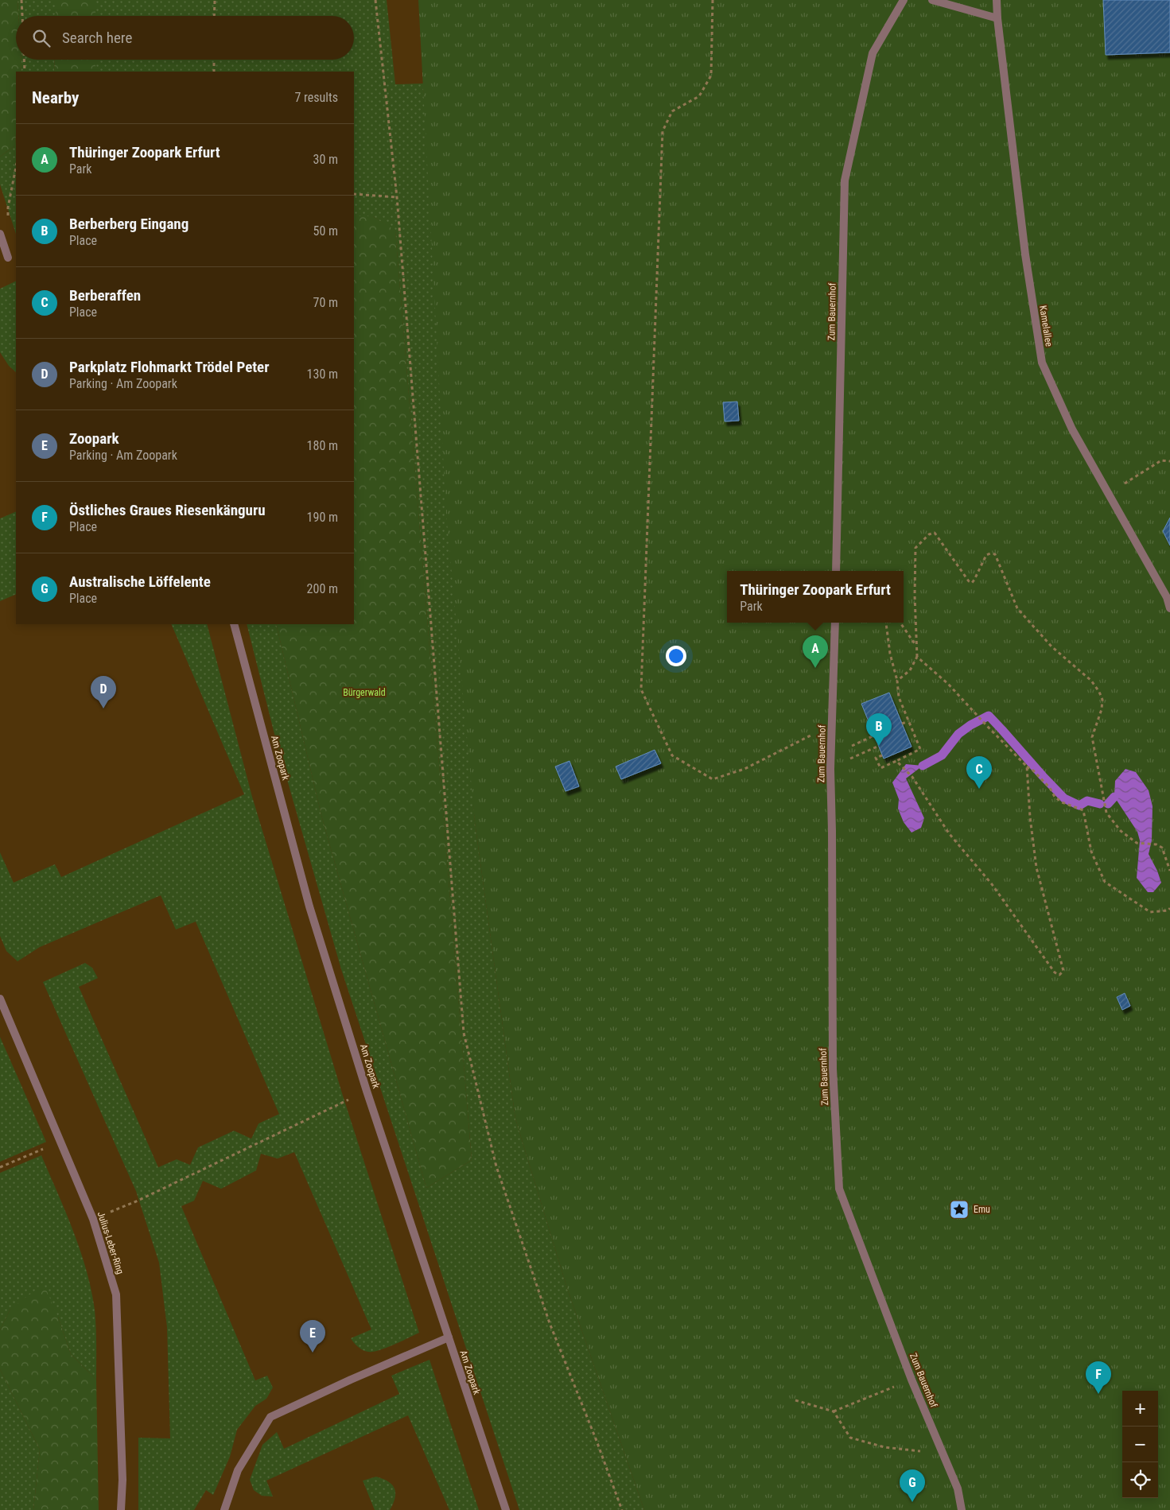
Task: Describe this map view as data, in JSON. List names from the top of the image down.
{
  "streets": {
    "street": [
      "Zum Bauernhof",
      "Kamelallee",
      "Am Zoopark",
      "Julius-Leber-Ring"
    ]
  },
  "parks": ["Bürgerwald"],
  "places": {
    "place": ["Emu"]
  },
  "page": {
    "search": "Search here",
    "heading": ["Nearby", "7 results"],
    "list": [
      {
        "mark": "A",
        "name": "Thüringer Zoopark Erfurt",
        "note": "Park",
        "value": "30 m"
      },
      {
        "mark": "B",
        "name": "Berberberg Eingang",
        "note": "Place",
        "value": "50 m"
      },
      {
        "mark": "C",
        "name": "Berberaffen",
        "note": "Place",
        "value": "70 m"
      },
      {
        "mark": "D",
        "name": "Parkplatz Flohmarkt Trödel Peter",
        "note": "Parking · Am Zoopark",
        "value": "130 m"
      },
      {
        "mark": "E",
        "name": "Zoopark",
        "note": "Parking · Am Zoopark",
        "value": "180 m"
      },
      {
        "mark": "F",
        "name": "Östliches Graues Riesenkänguru",
        "note": "Place",
        "value": "190 m"
      },
      {
        "mark": "G",
        "name": "Australische Löffelente",
        "note": "Place",
        "value": "200 m"
      }
    ],
    "popup": ["Thüringer Zoopark Erfurt", "Park"],
    "pins": [
      "A",
      "D",
      "B",
      "C",
      "E",
      "F",
      "G"
    ],
    "map_buttons": ["+", "−"]
  }
}
